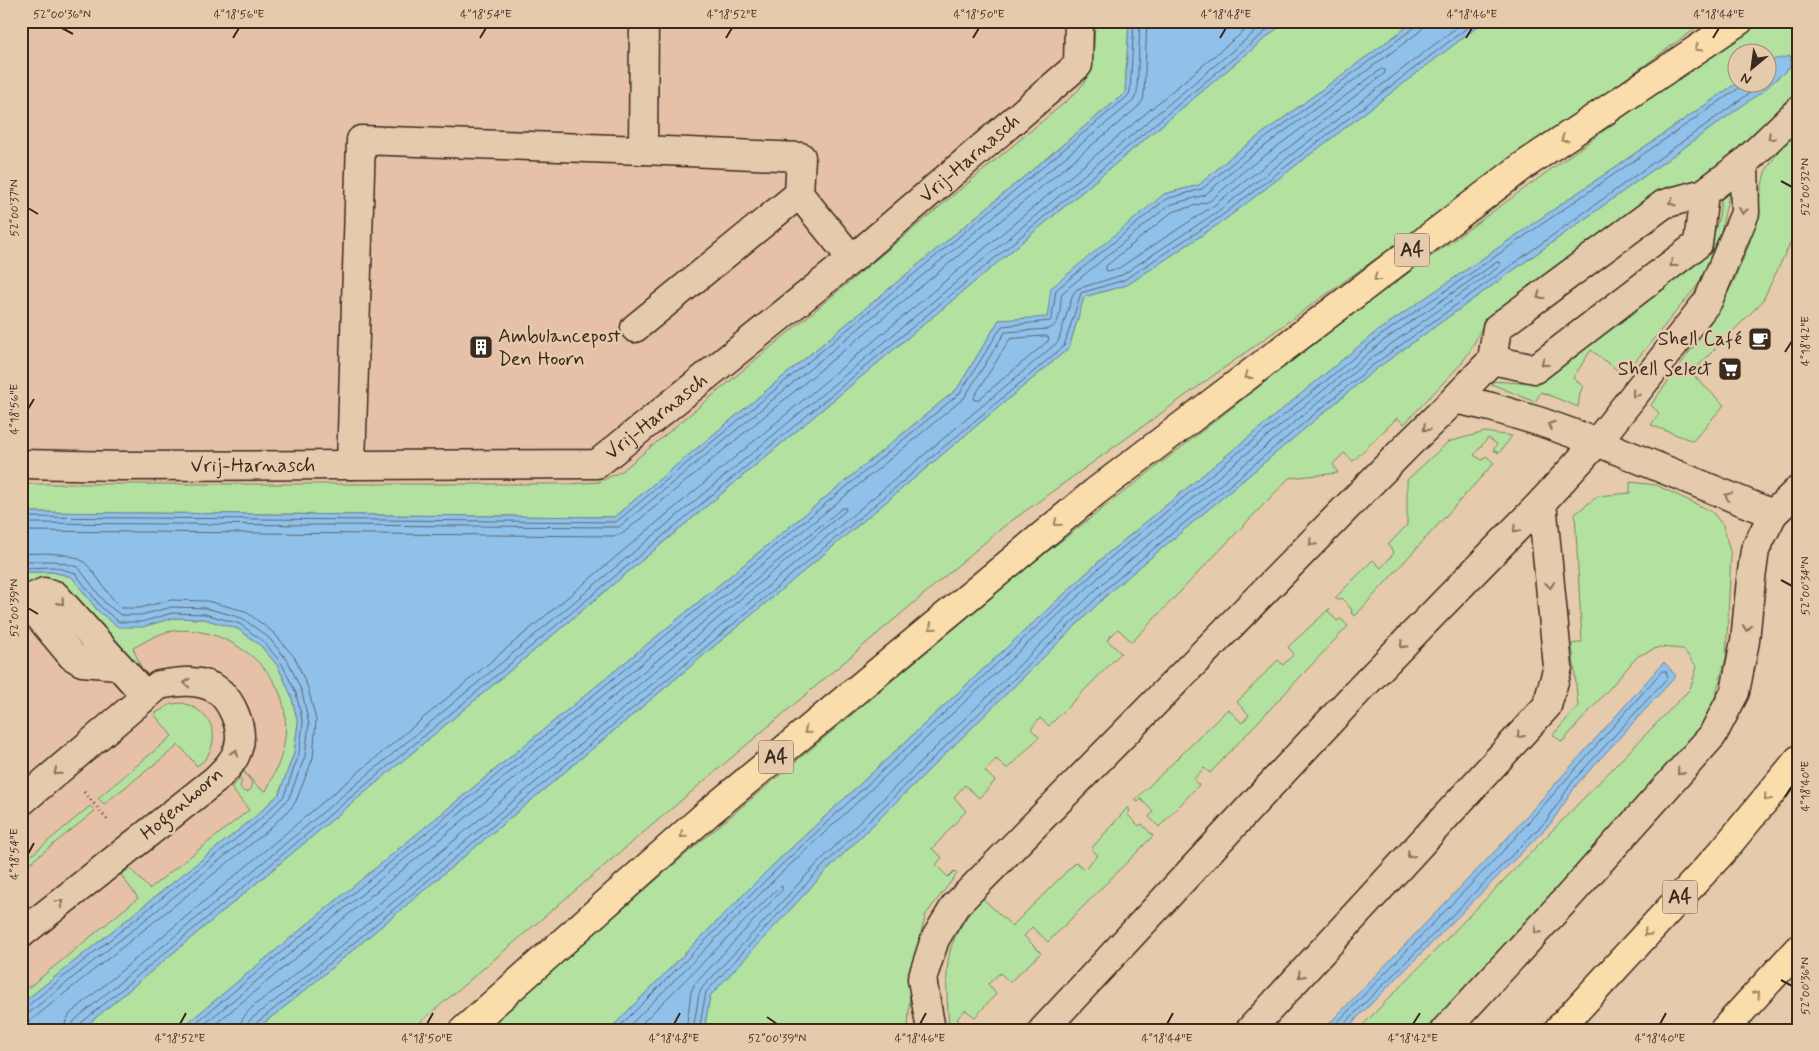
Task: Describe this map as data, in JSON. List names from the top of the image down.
{
  "streets": {
    "highway": ["A4"],
    "street": ["Vrij-Harnasch", "Hogenhoorn"]
  },
  "places": {
    "cafe": ["Shell Café"],
    "building": ["Ambulancepost Den Hoorn"],
    "supermarket": ["Shell Select"]
  },
  "north": "bottom left",
  "coordinates": [
    "52°00'36\"N",
    "4°18'56\"E",
    "4°18'54\"E",
    "4°18'52\"E",
    "4°18'50\"E",
    "4°18'48\"E",
    "4°18'46\"E",
    "4°18'44\"E",
    "52°00'32\"N",
    "52°00'37\"N",
    "4°18'42\"E",
    "52°00'34\"N",
    "52°00'39\"N",
    "4°18'40\"E"
  ]
}
